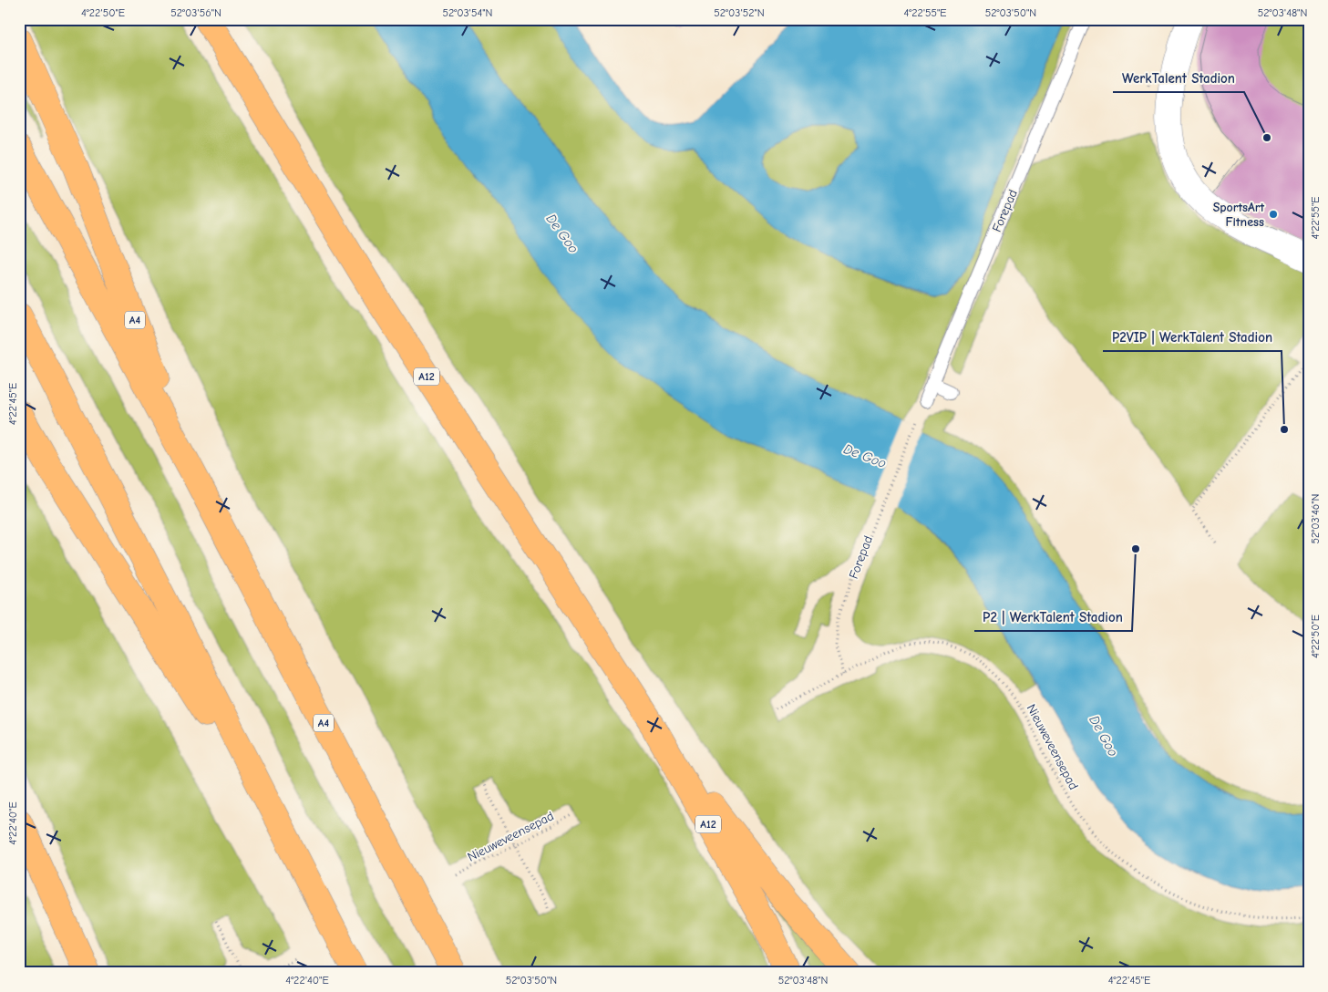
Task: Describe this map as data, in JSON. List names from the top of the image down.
{
  "streets": {
    "highway": ["A4", "A12"],
    "lane": ["Forepad"],
    "path": ["Nieuweveensepad"]
  },
  "crossings": [
    ["Forepad", "Nieuweveensepad"]
  ],
  "water": ["De Goo"],
  "places": [
    "WerkTalent Stadion",
    "SportsArt Fitness",
    "P2VIP | WerkTalent Stadion",
    "P2 | WerkTalent Stadion"
  ],
  "coordinates": [
    "4°22'50\"E",
    "52°03'56\"N",
    "52°03'54\"N",
    "52°03'52\"N",
    "4°22'55\"E",
    "52°03'50\"N",
    "52°03'48\"N",
    "4°22'45\"E",
    "52°03'46\"N",
    "4°22'40\"E"
  ]
}
